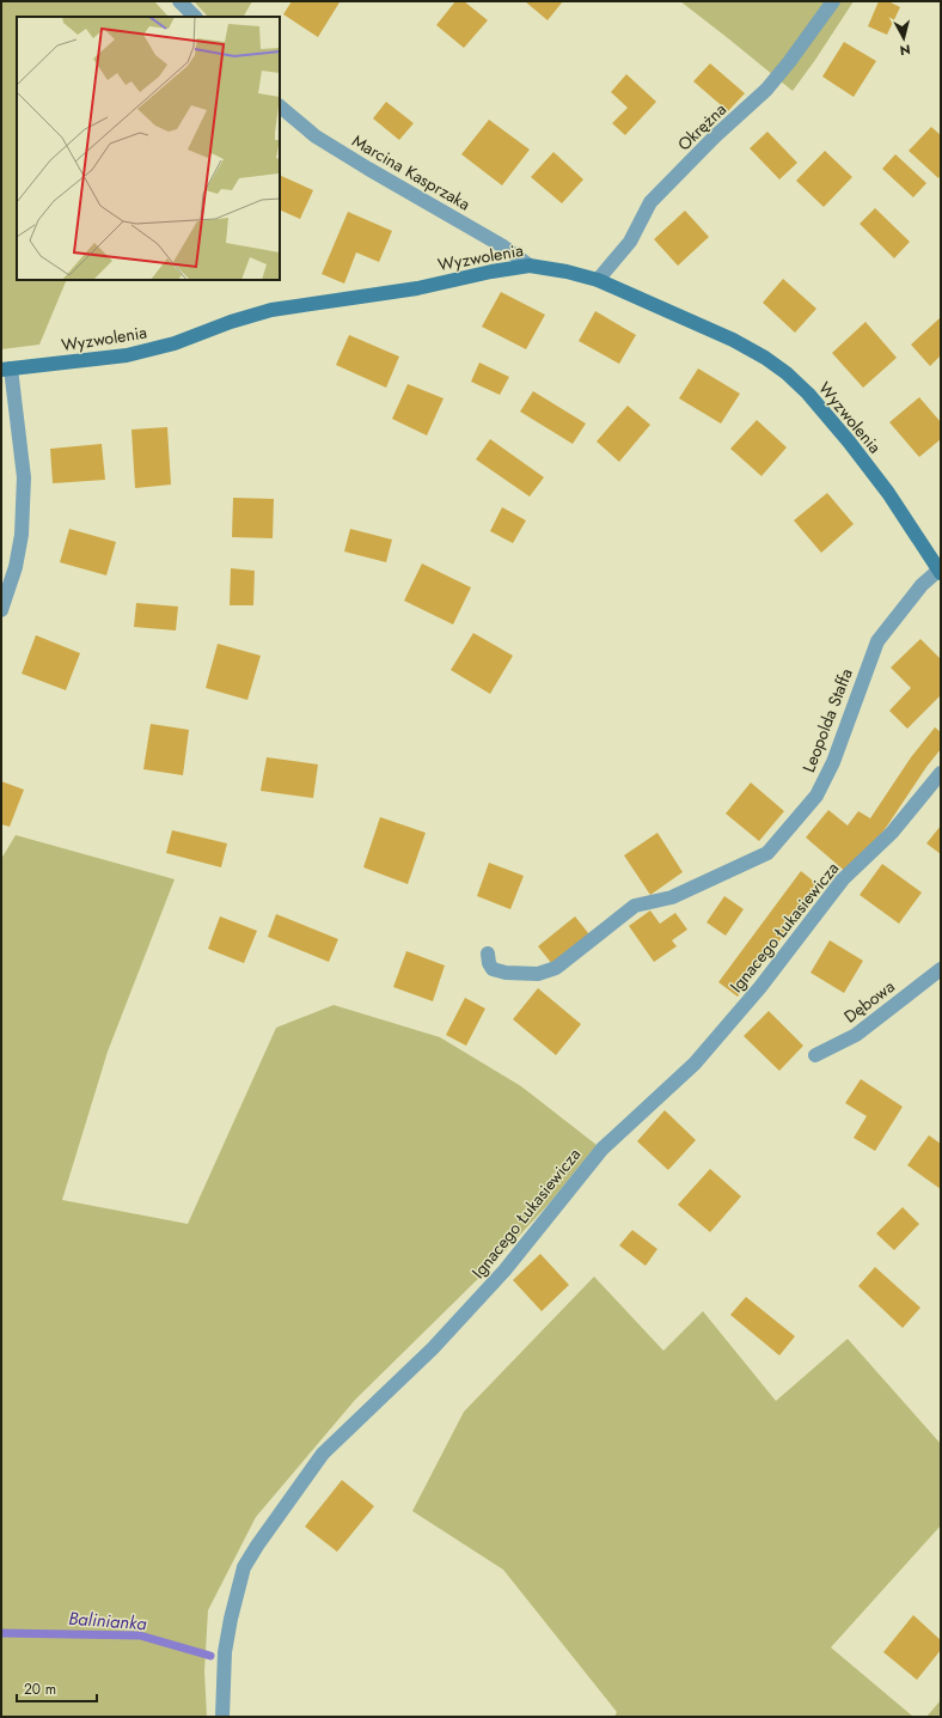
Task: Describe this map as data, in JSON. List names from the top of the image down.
{
  "streets": {
    "street": [
      "Okrężna",
      "Marcina Kasprzaka",
      "Wyzwolenia",
      "Leopolda Staffa",
      "Ignacego Łukasiewicza",
      "Dębowa"
    ]
  },
  "crossings": [
    ["Okrężna", "Wyzwolenia"],
    ["Marcina Kasprzaka", "Wyzwolenia"],
    ["Wyzwolenia", "Leopolda Staffa"]
  ],
  "water": ["Balinianka"],
  "scale_bar": "20 m",
  "north": "bottom"
}
